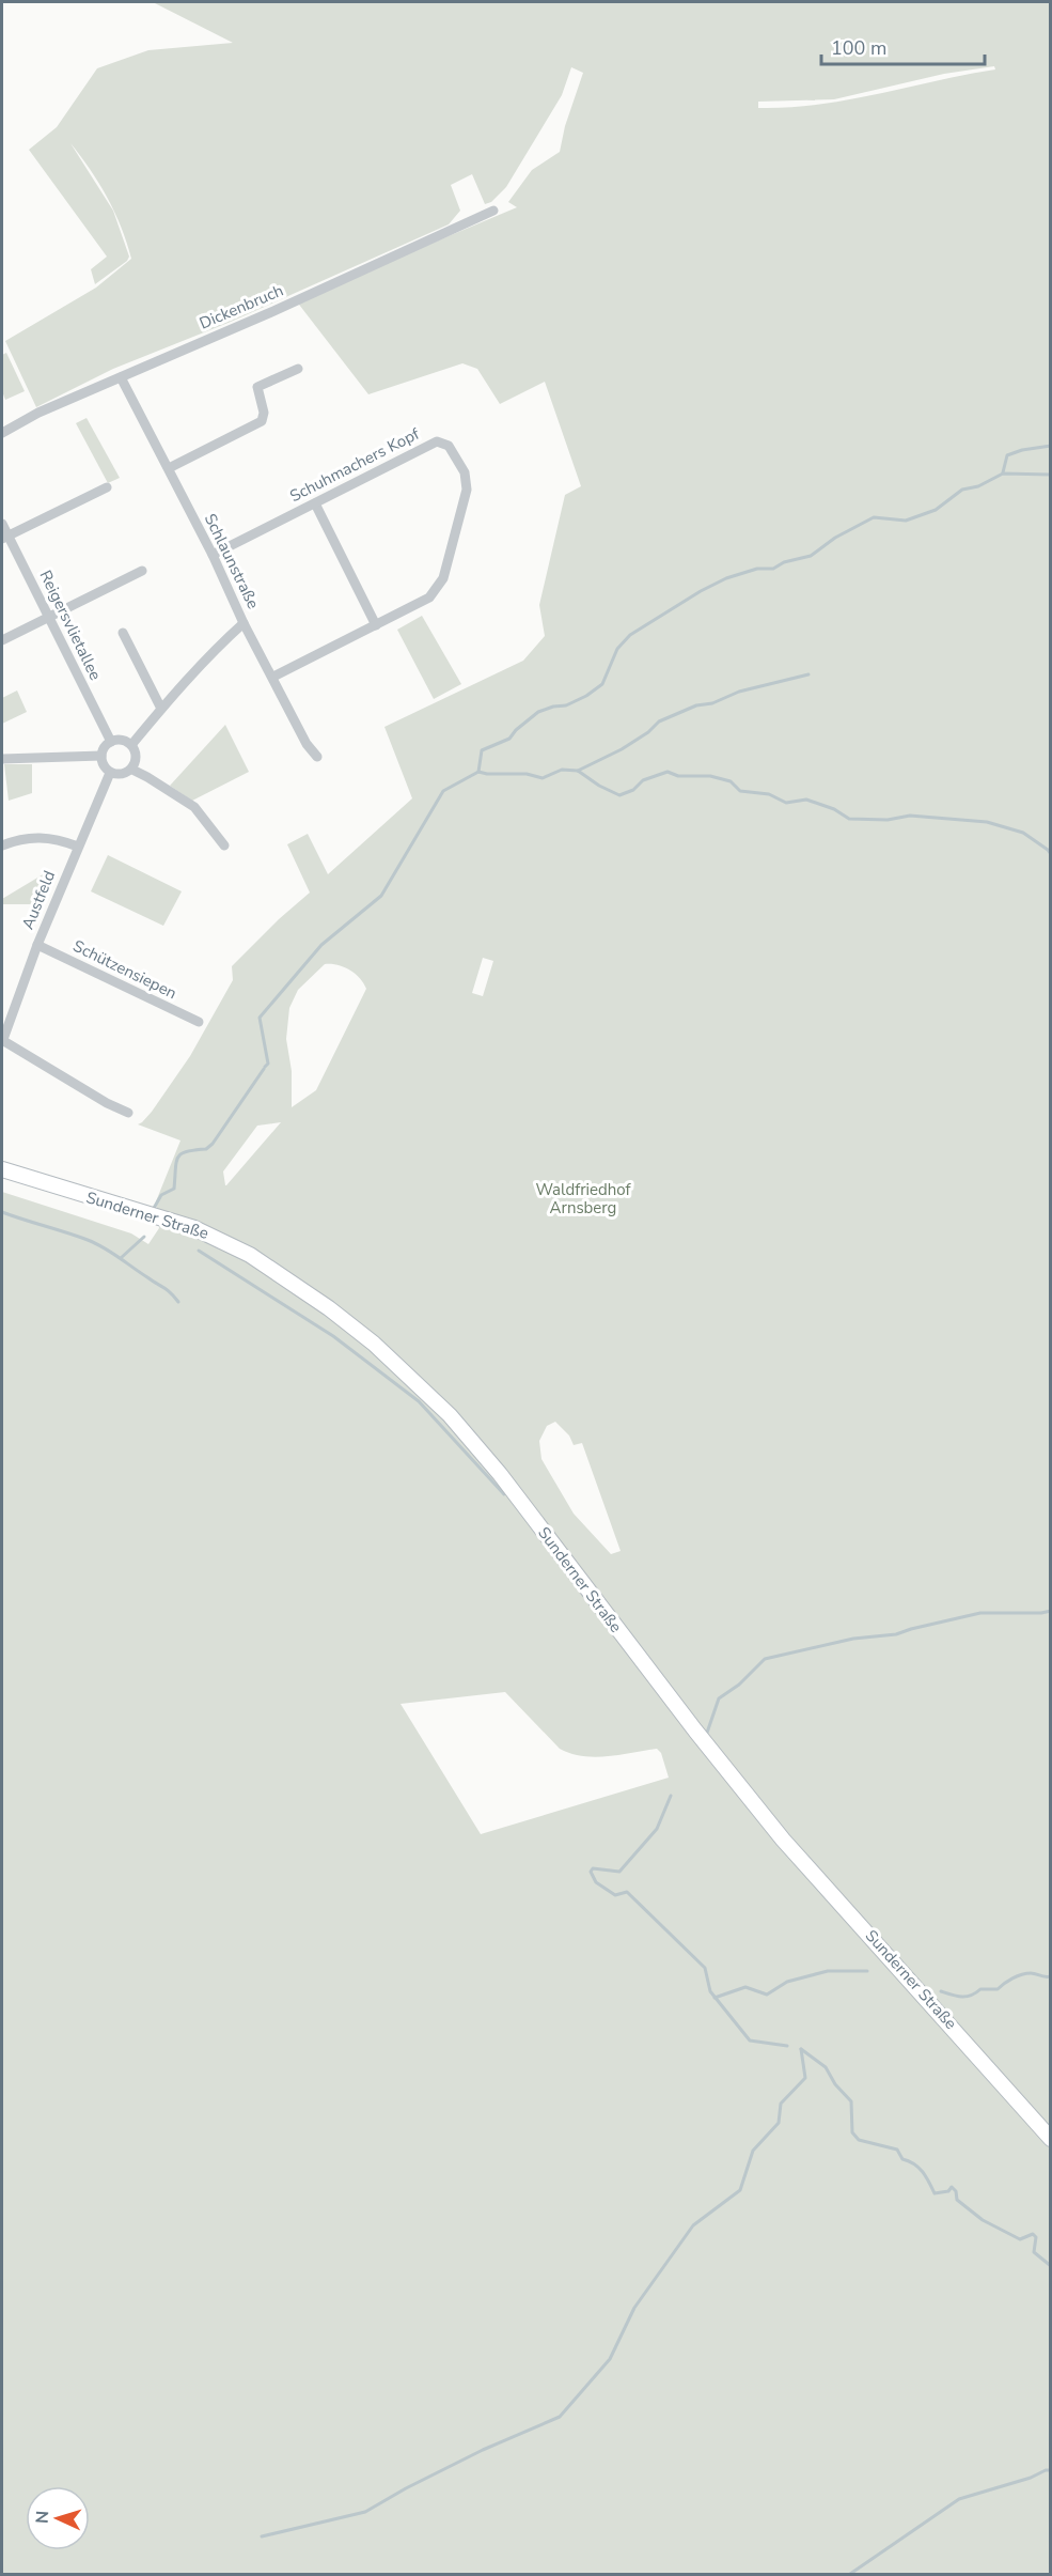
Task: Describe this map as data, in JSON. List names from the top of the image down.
{
  "streets": {
    "main road": ["Sunderner Straße"],
    "street": [
      "Dickenbruch",
      "Schuhmachers Kopf",
      "Schlaunstraße",
      "Reigersvlietallee",
      "Austfeld",
      "Schützensiepen"
    ]
  },
  "crossings": [
    ["Dickenbruch", "Schlaunstraße"],
    ["Schuhmachers Kopf", "Schlaunstraße"],
    ["Reigersvlietallee", "Austfeld"],
    ["Austfeld", "Schützensiepen"]
  ],
  "parks": ["Waldfriedhof Arnsberg"],
  "scale_bar": "100 m",
  "north": "left"
}
